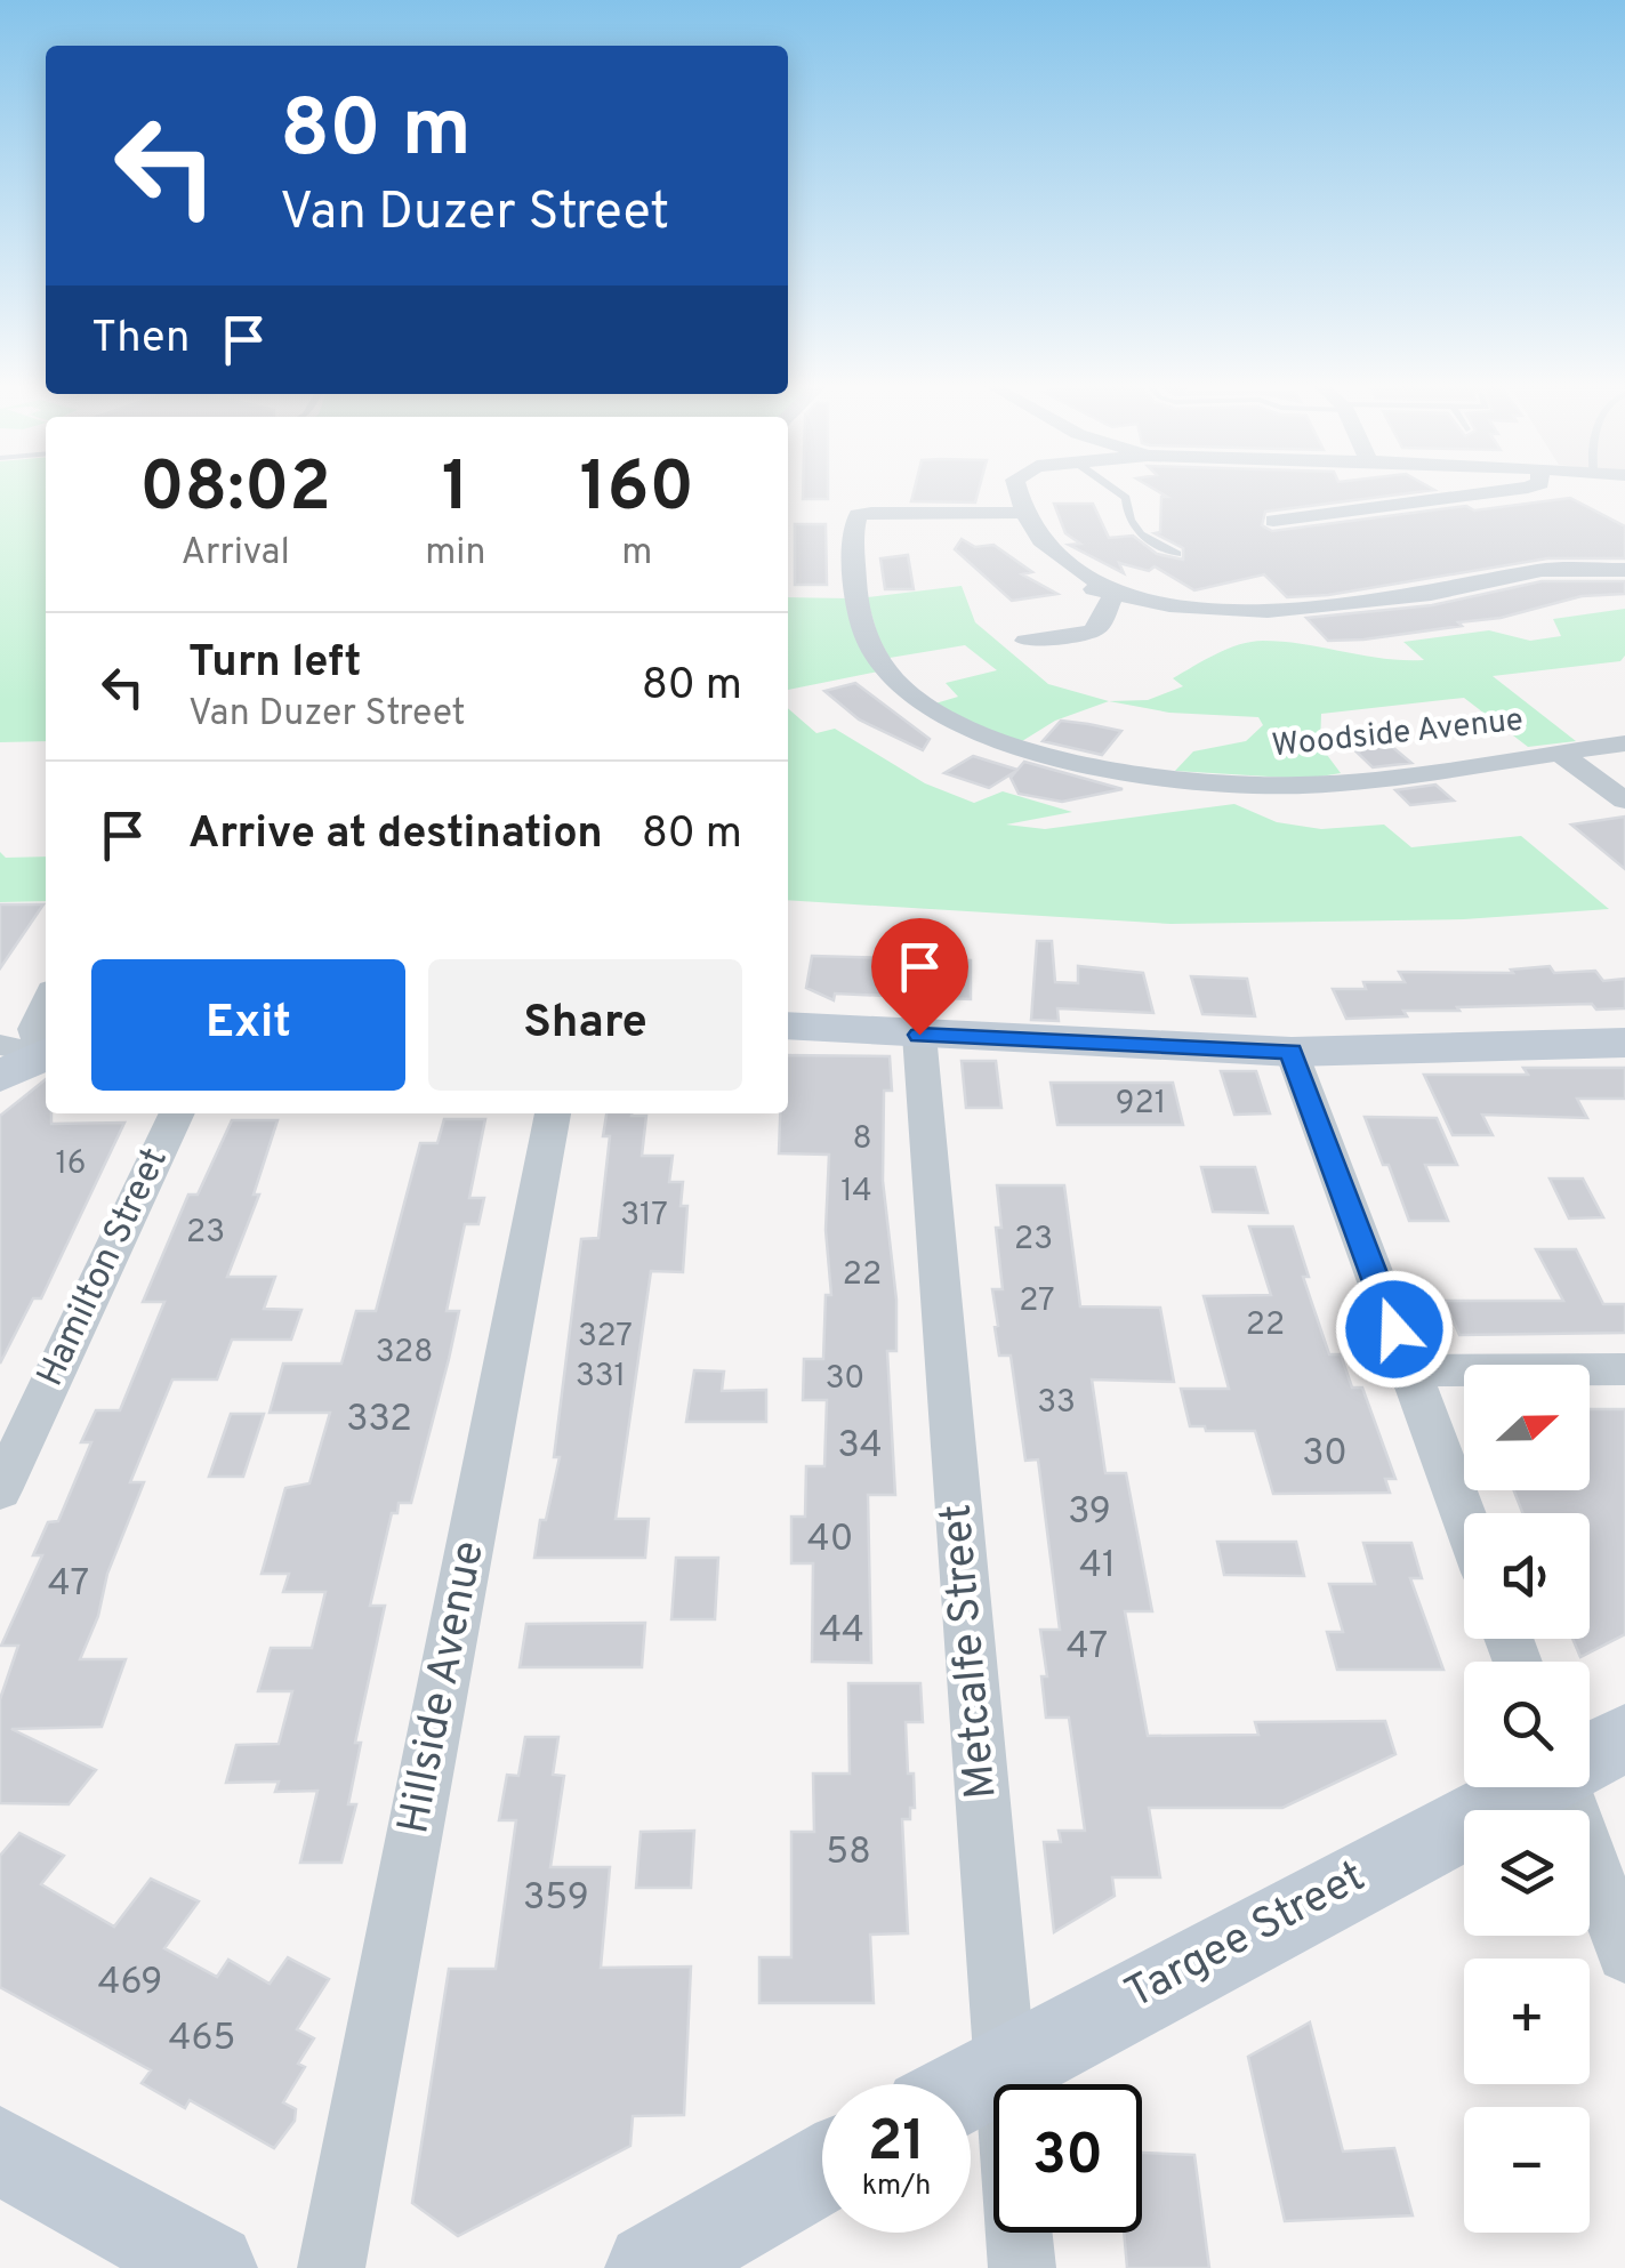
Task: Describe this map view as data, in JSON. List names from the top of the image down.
{
  "streets": {
    "main road": ["Targee Street"],
    "street": [
      "Woodside Avenue",
      "Hamilton Street",
      "Metcalfe Street",
      "Hillside Avenue"
    ]
  },
  "crossings": [
    ["Metcalfe Street", "Targee Street"]
  ],
  "house_numbers": [
    "921",
    "8",
    "16",
    "14",
    "317",
    "23",
    "23",
    "22",
    "27",
    "22",
    "327",
    "328",
    "331",
    "30",
    "33",
    "332",
    "34",
    "30",
    "39",
    "40",
    "41",
    "47",
    "44",
    "47",
    "58",
    "359",
    "469",
    "465"
  ],
  "north": "right",
  "page": {
    "turn": ["80 m", "Van Duzer Street"],
    "then": "Then",
    "eta": [
      "08:02",
      "Arrival",
      "1",
      "min",
      "160",
      "m"
    ],
    "list": [
      {
        "name": "Turn left",
        "note": "Van Duzer Street",
        "value": "80 m"
      },
      {
        "name": "Arrive at destination",
        "value": "80 m"
      }
    ],
    "buttons": ["Exit", "Share"],
    "map_buttons": ["+", "−"],
    "speed": "21 km/h",
    "limit": "30"
  }
}
